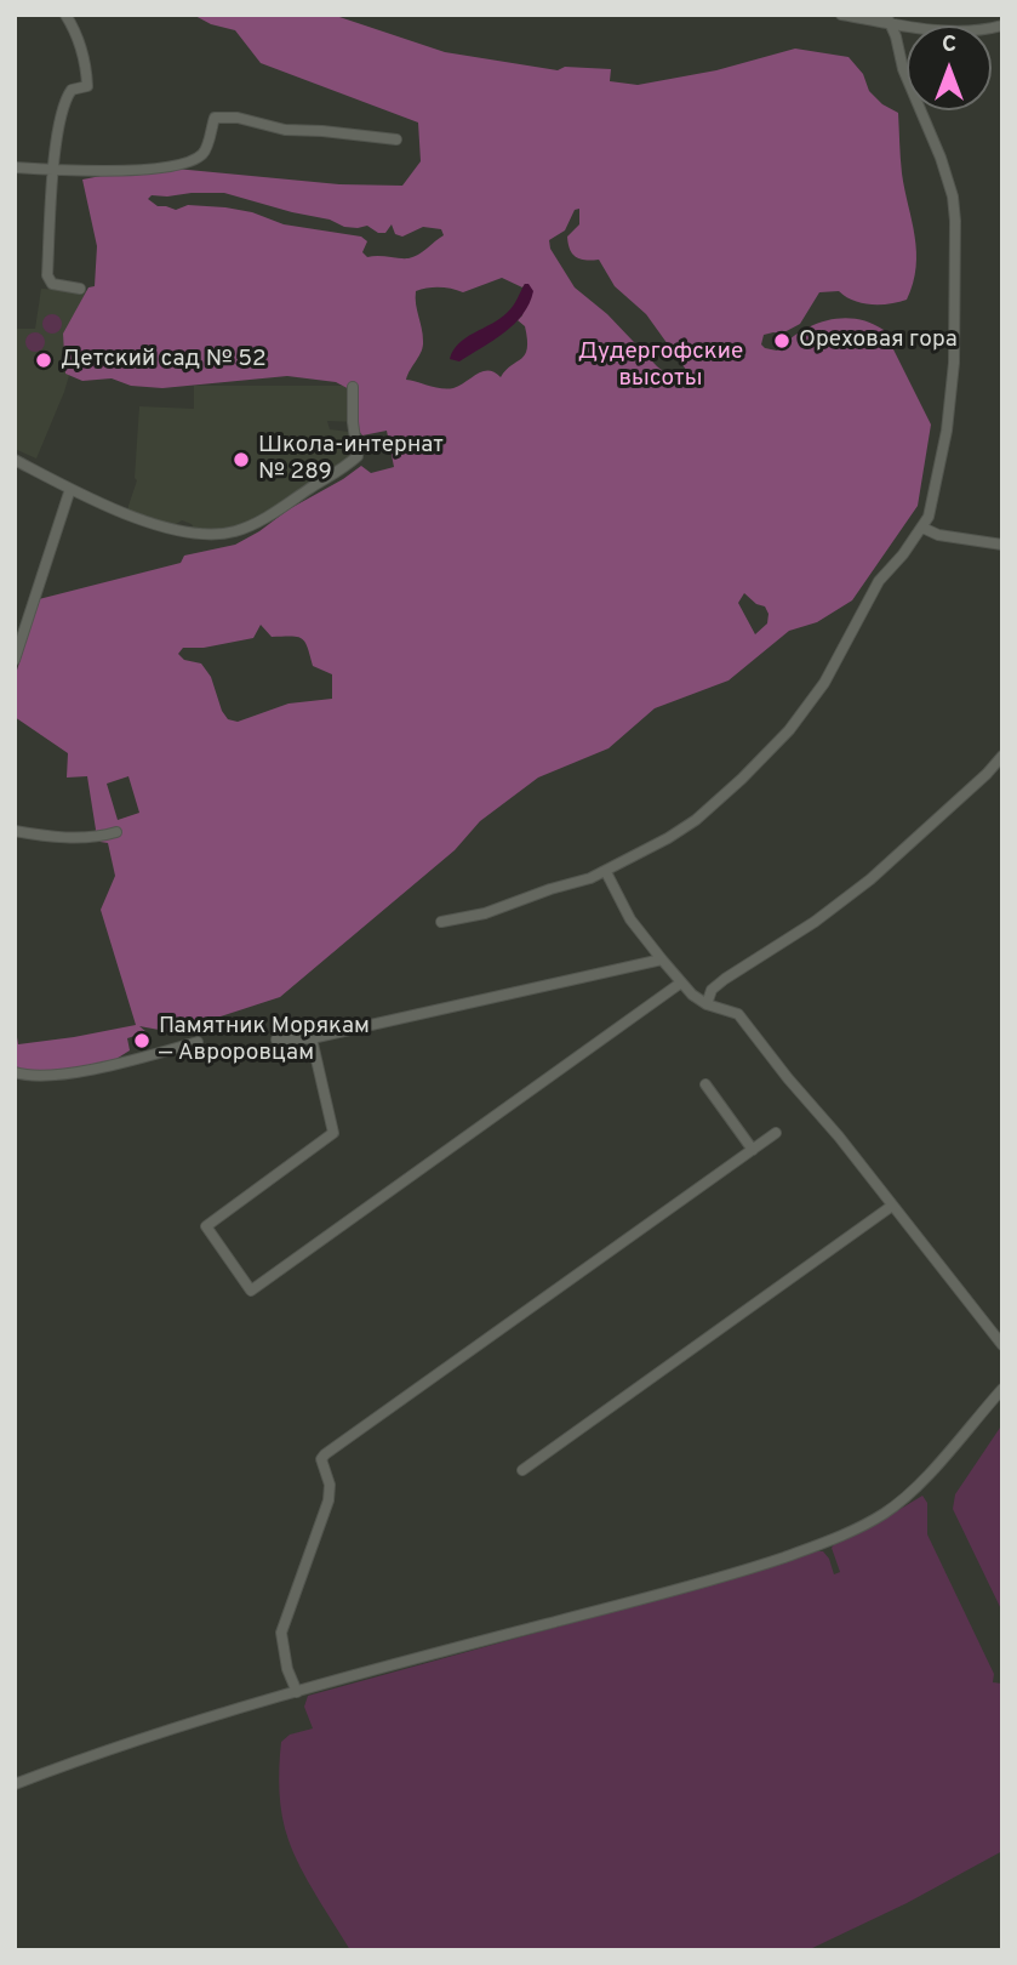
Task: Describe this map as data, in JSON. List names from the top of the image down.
{
  "parks": ["Дудергофские высоты"],
  "places": [
    "Ореховая гора",
    "Детский сад № 52",
    "Школа-интернат № 289",
    "Памятник Морякам — Авроровцам"
  ],
  "north": "top"
}
